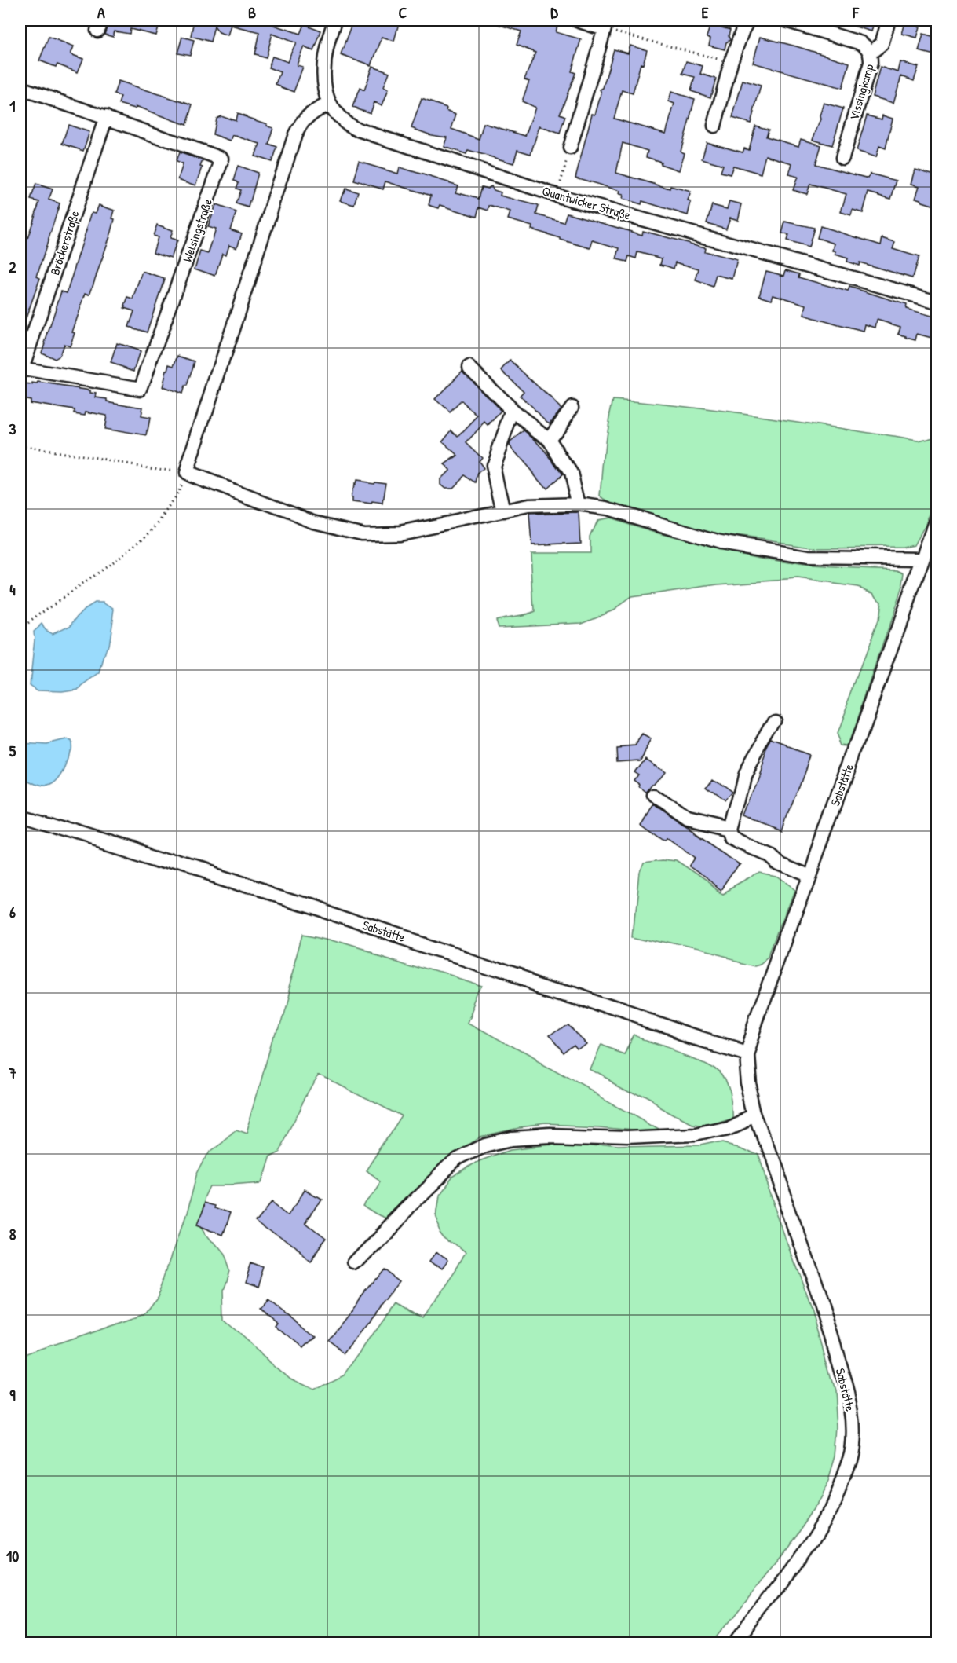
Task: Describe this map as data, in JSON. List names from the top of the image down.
{
  "streets": {
    "street": [
      "Vissingkamp",
      "Quantwicker Straße",
      "Welsingstraße",
      "Bröckerstraße",
      "Sabstätte"
    ]
  },
  "crossings": [
    ["Welsingstraße", "Bröckerstraße"]
  ],
  "grid": {
    "columns": [
      "A",
      "B",
      "C",
      "D",
      "E",
      "F"
    ],
    "rows": [
      "1",
      "2",
      "3",
      "4",
      "5",
      "6",
      "7",
      "8",
      "9",
      "10"
    ]
  }
}
